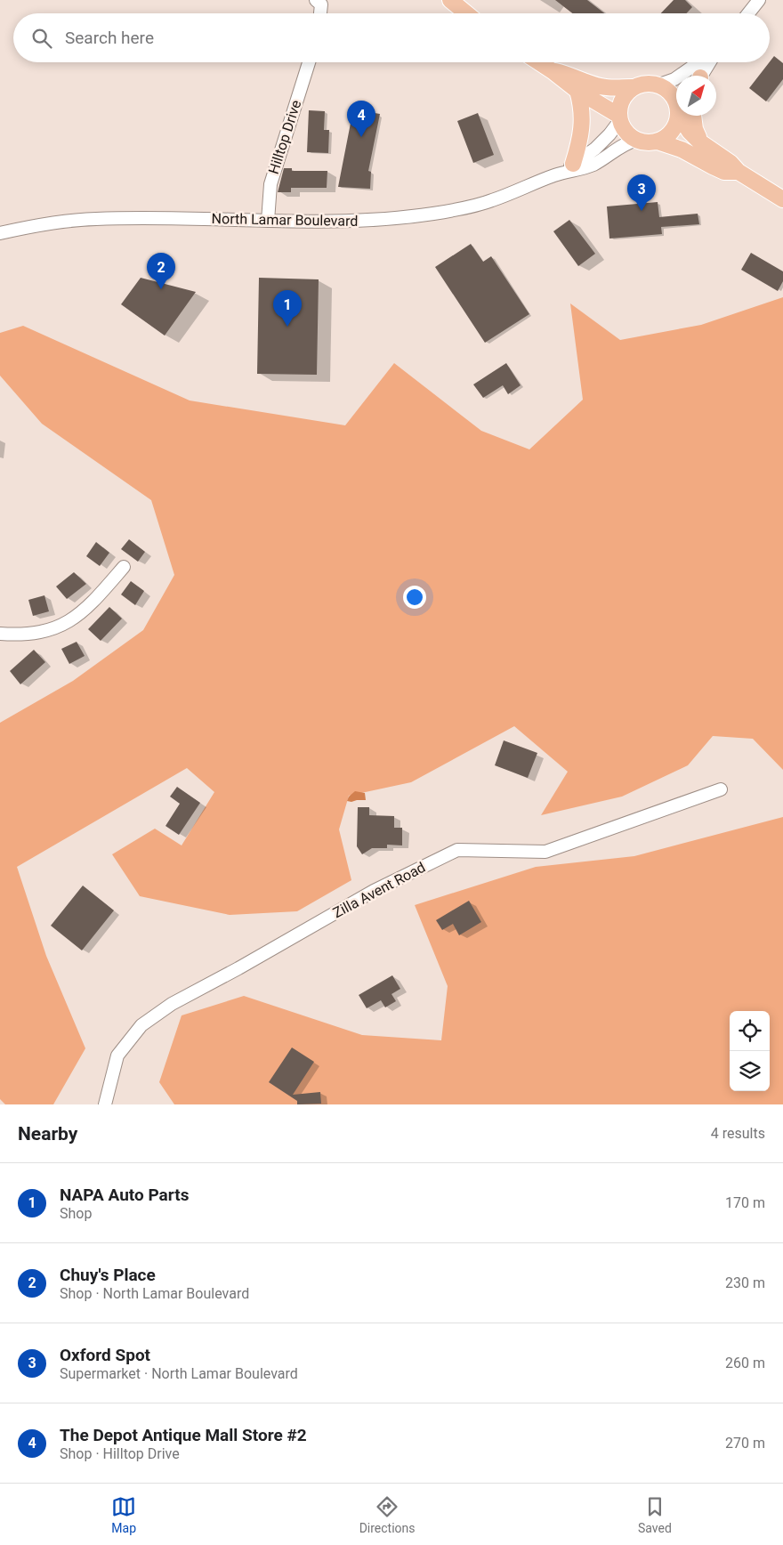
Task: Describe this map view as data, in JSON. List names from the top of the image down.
{
  "streets": {
    "street": ["Hilltop Drive", "North Lamar Boulevard", "Zilla Avent Road"]
  },
  "crossings": [
    ["Hilltop Drive", "North Lamar Boulevard"]
  ],
  "north": "top right",
  "page": {
    "search": "Search here",
    "pins": [
      "4",
      "3",
      "2",
      "1"
    ],
    "heading": ["Nearby", "4 results"],
    "list": [
      {
        "mark": "1",
        "name": "NAPA Auto Parts",
        "note": "Shop",
        "value": "170 m"
      },
      {
        "mark": "2",
        "name": "Chuy's Place",
        "note": "Shop · North Lamar Boulevard",
        "value": "230 m"
      },
      {
        "mark": "3",
        "name": "Oxford Spot",
        "note": "Supermarket · North Lamar Boulevard",
        "value": "260 m"
      },
      {
        "mark": "4",
        "name": "The Depot Antique Mall Store #2",
        "note": "Shop · Hilltop Drive",
        "value": "270 m"
      }
    ],
    "nav": ["Map", "Directions", "Saved"]
  }
}
